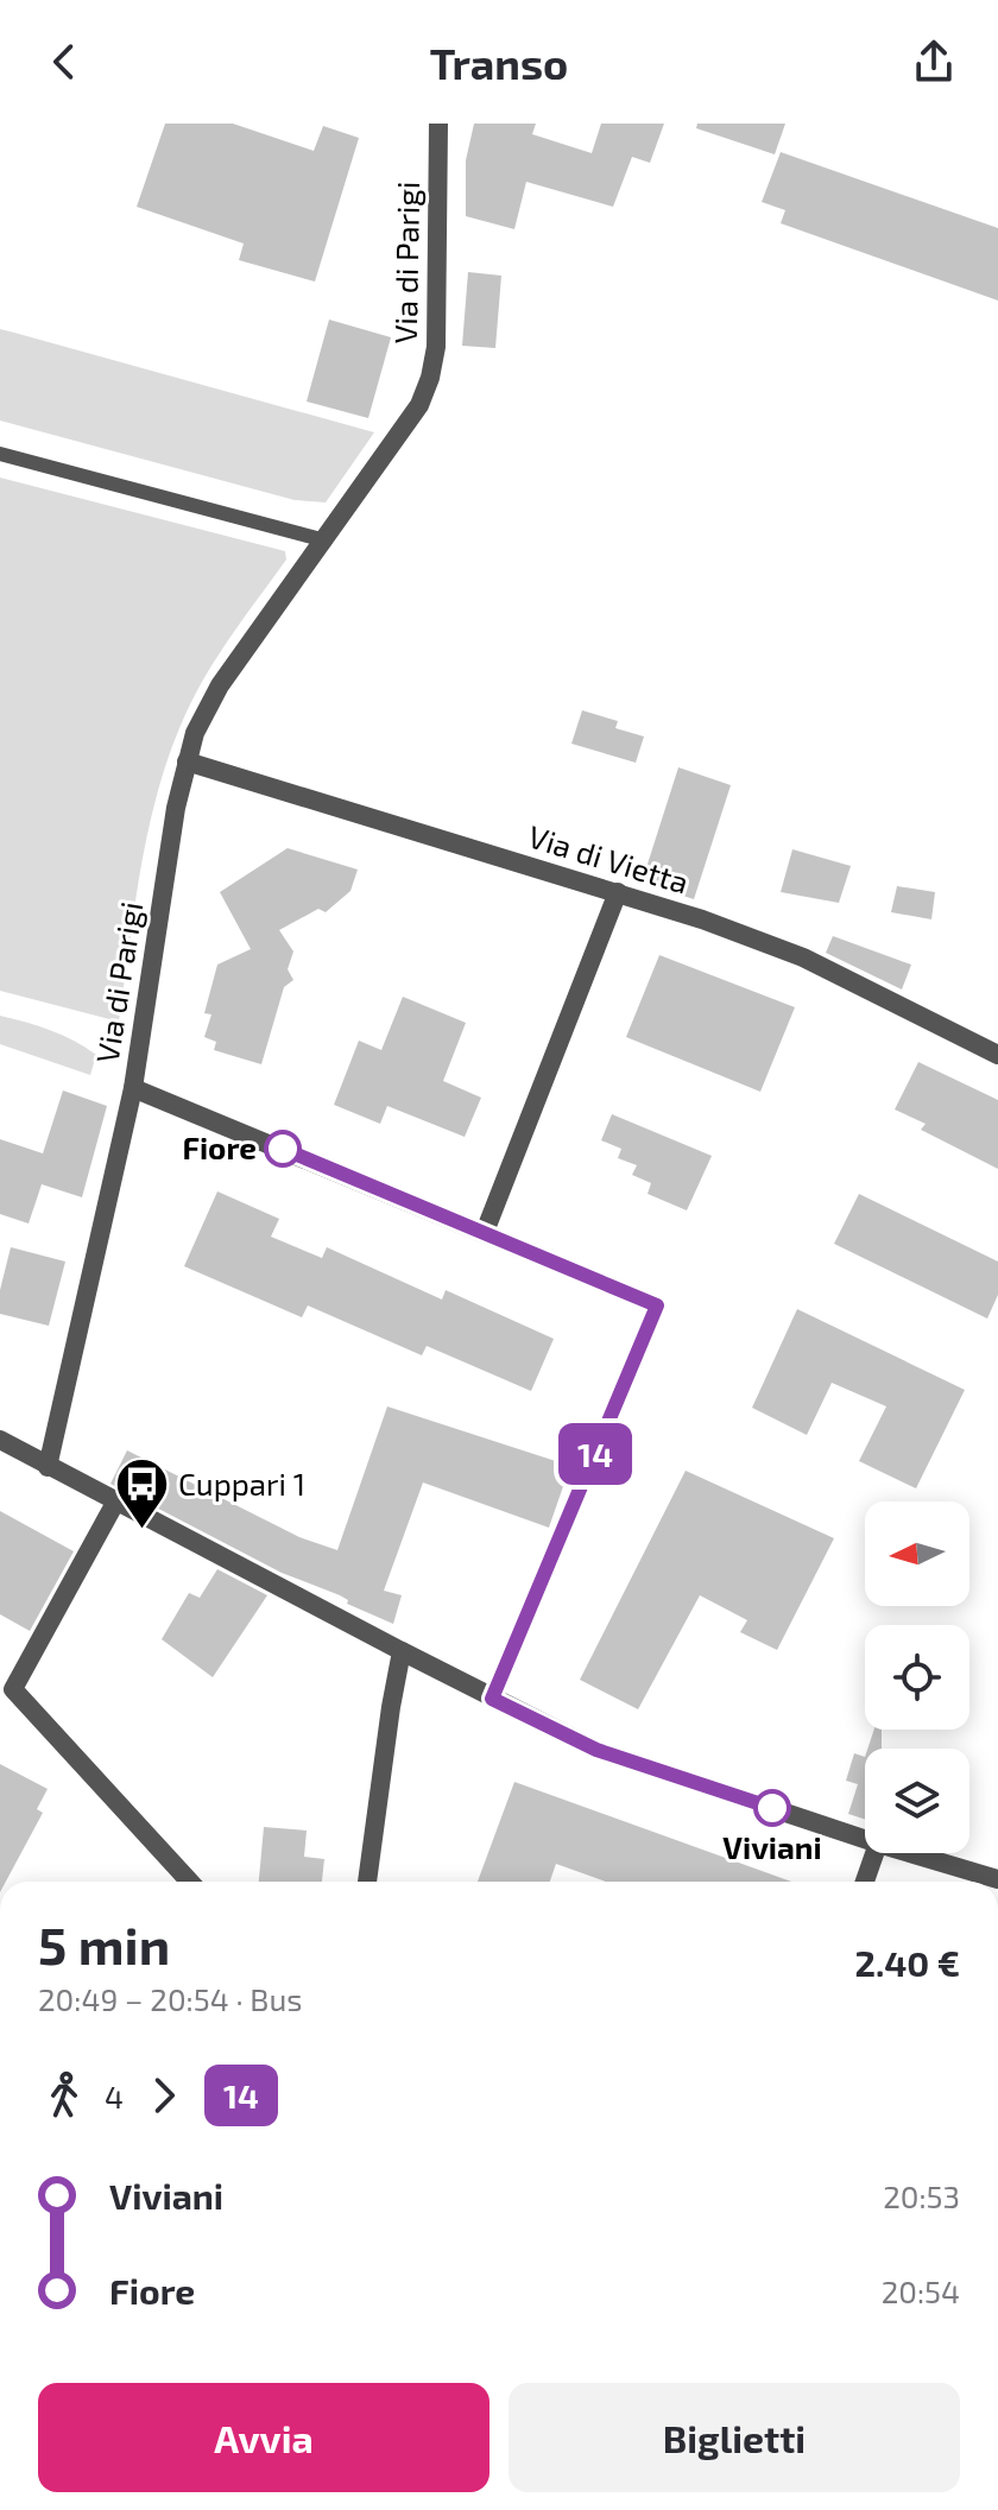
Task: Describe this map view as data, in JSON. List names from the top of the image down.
{
  "streets": {
    "street": ["Via di Parigi", "Via di Vietta"]
  },
  "crossings": [
    ["Via di Parigi", "Via di Vietta"]
  ],
  "places": {
    "other": ["Fiore", "Viviani"],
    "bus stop": ["Cuppari 1"]
  },
  "lines": ["bus line 14"],
  "north": "left",
  "page": {
    "header": "Transo",
    "on_map": "14",
    "heading": ["5 min", "20:49 – 20:54 · Bus", "2.40 €"],
    "legs": ["4", "14"],
    "list": [
      {
        "name": "Viviani",
        "value": "20:53"
      },
      {
        "name": "Fiore",
        "value": "20:54"
      }
    ],
    "buttons": ["Avvia", "Biglietti"]
  }
}
